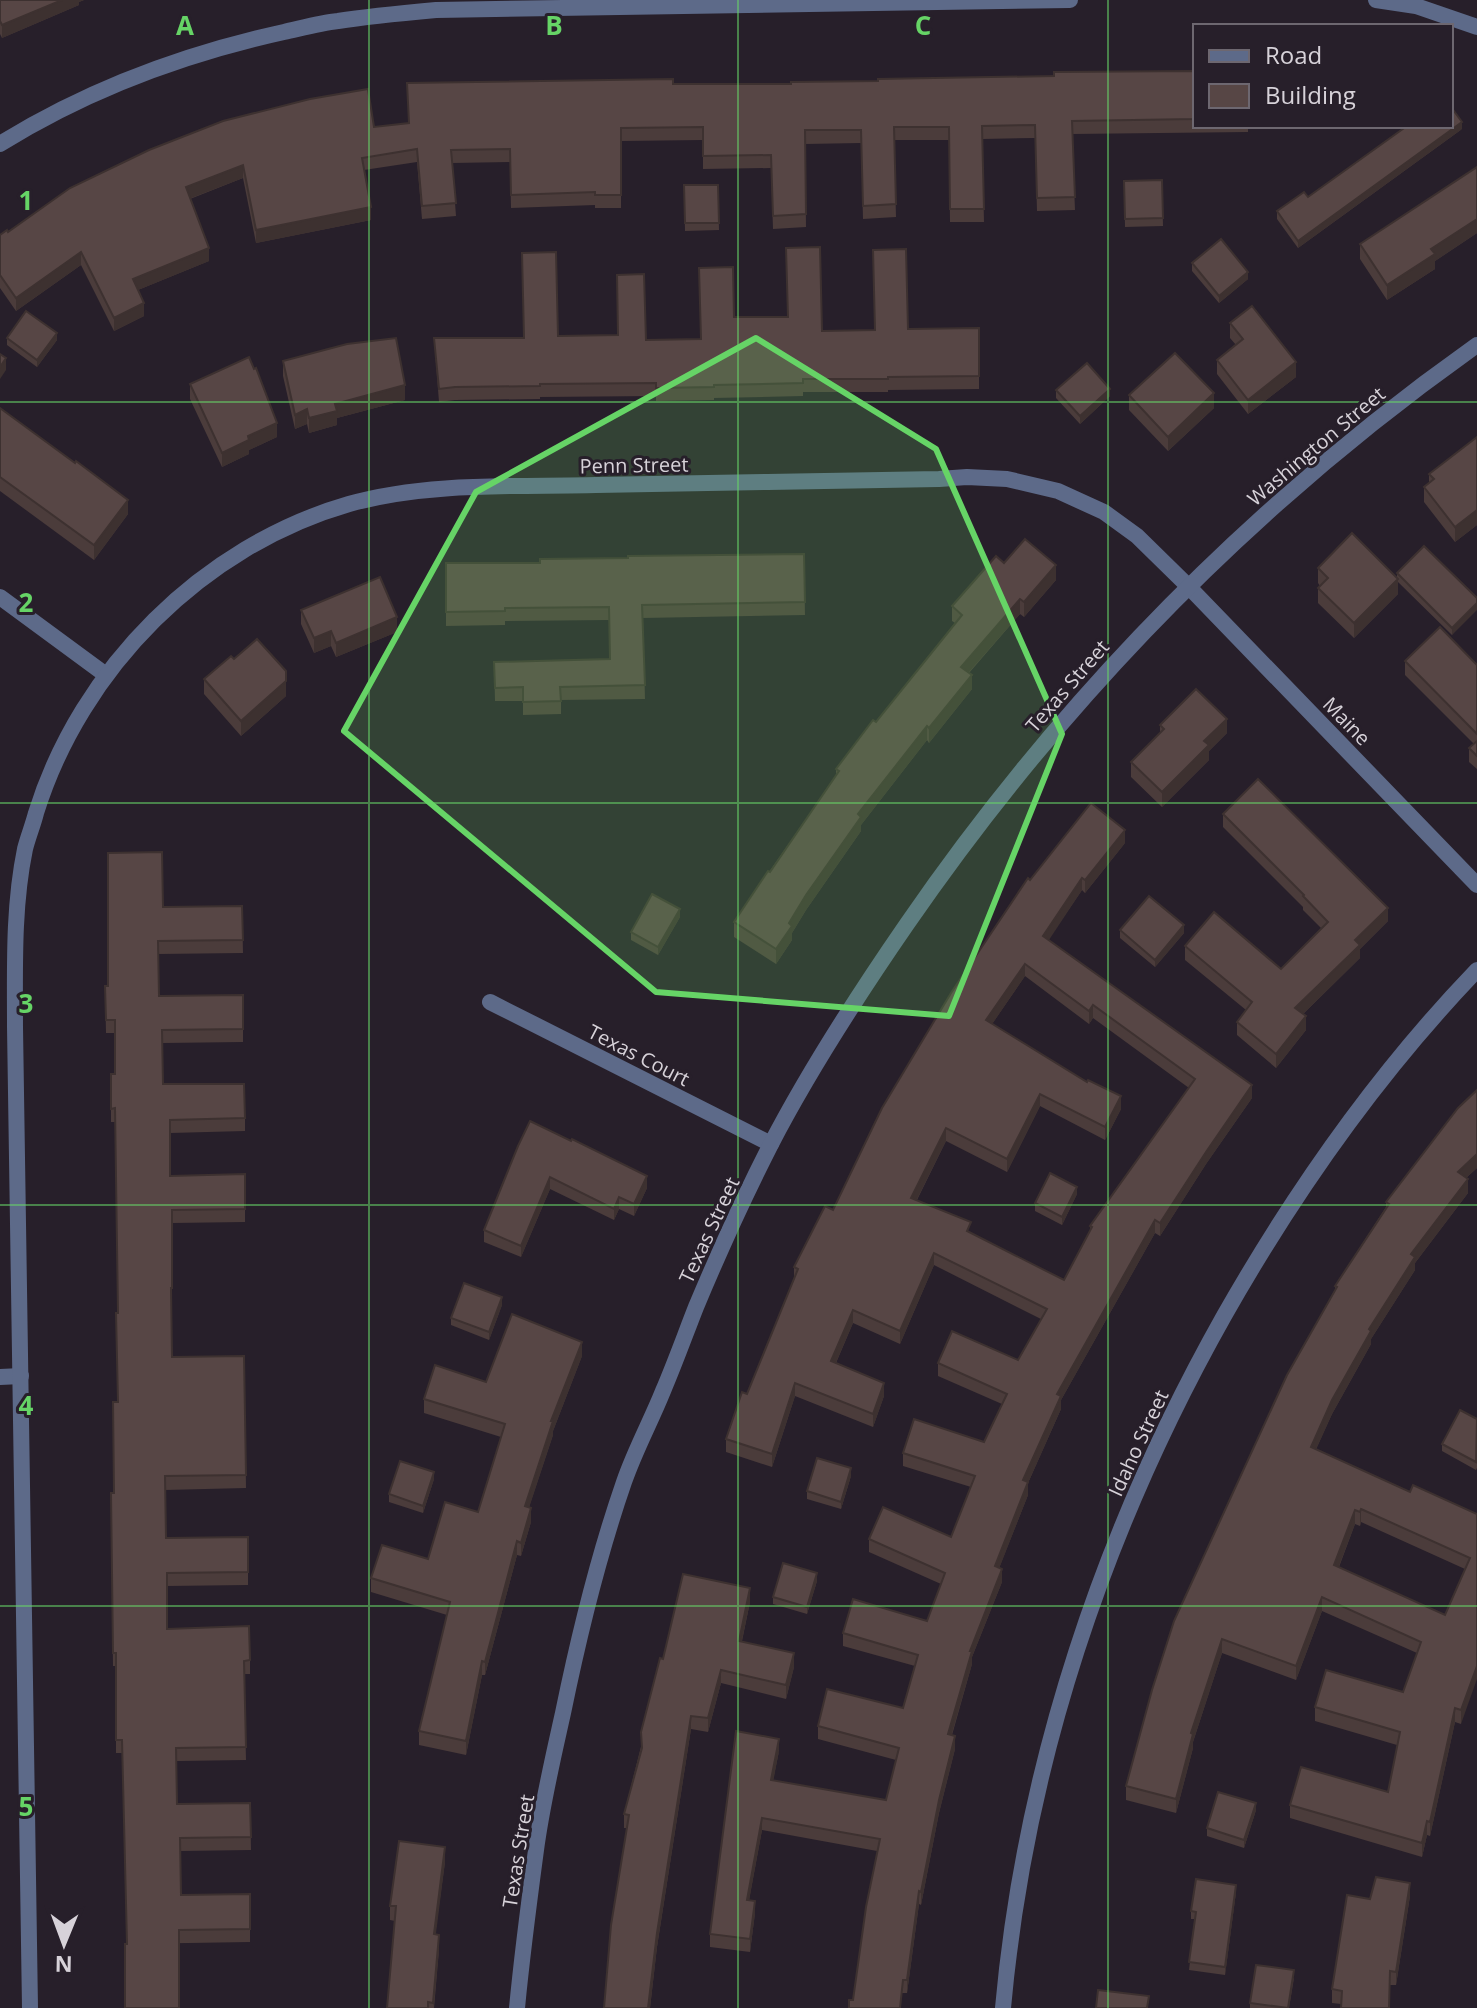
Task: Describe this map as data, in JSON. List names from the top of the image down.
{
  "streets": {
    "street": [
      "Washington Street",
      "Penn Street",
      "Texas Street",
      "Maine",
      "Texas Court",
      "Idaho Street"
    ]
  },
  "crossings": [
    ["Washington Street", "Penn Street"],
    ["Washington Street", "Texas Street"],
    ["Washington Street", "Maine"],
    ["Penn Street", "Texas Street"],
    ["Penn Street", "Maine"],
    ["Texas Street", "Maine"],
    ["Texas Street", "Texas Court"]
  ],
  "legend": ["Road", "Building"],
  "north": "bottom",
  "grid": {
    "columns": ["A", "B", "C"],
    "rows": [
      "1",
      "2",
      "3",
      "4",
      "5"
    ]
  }
}
